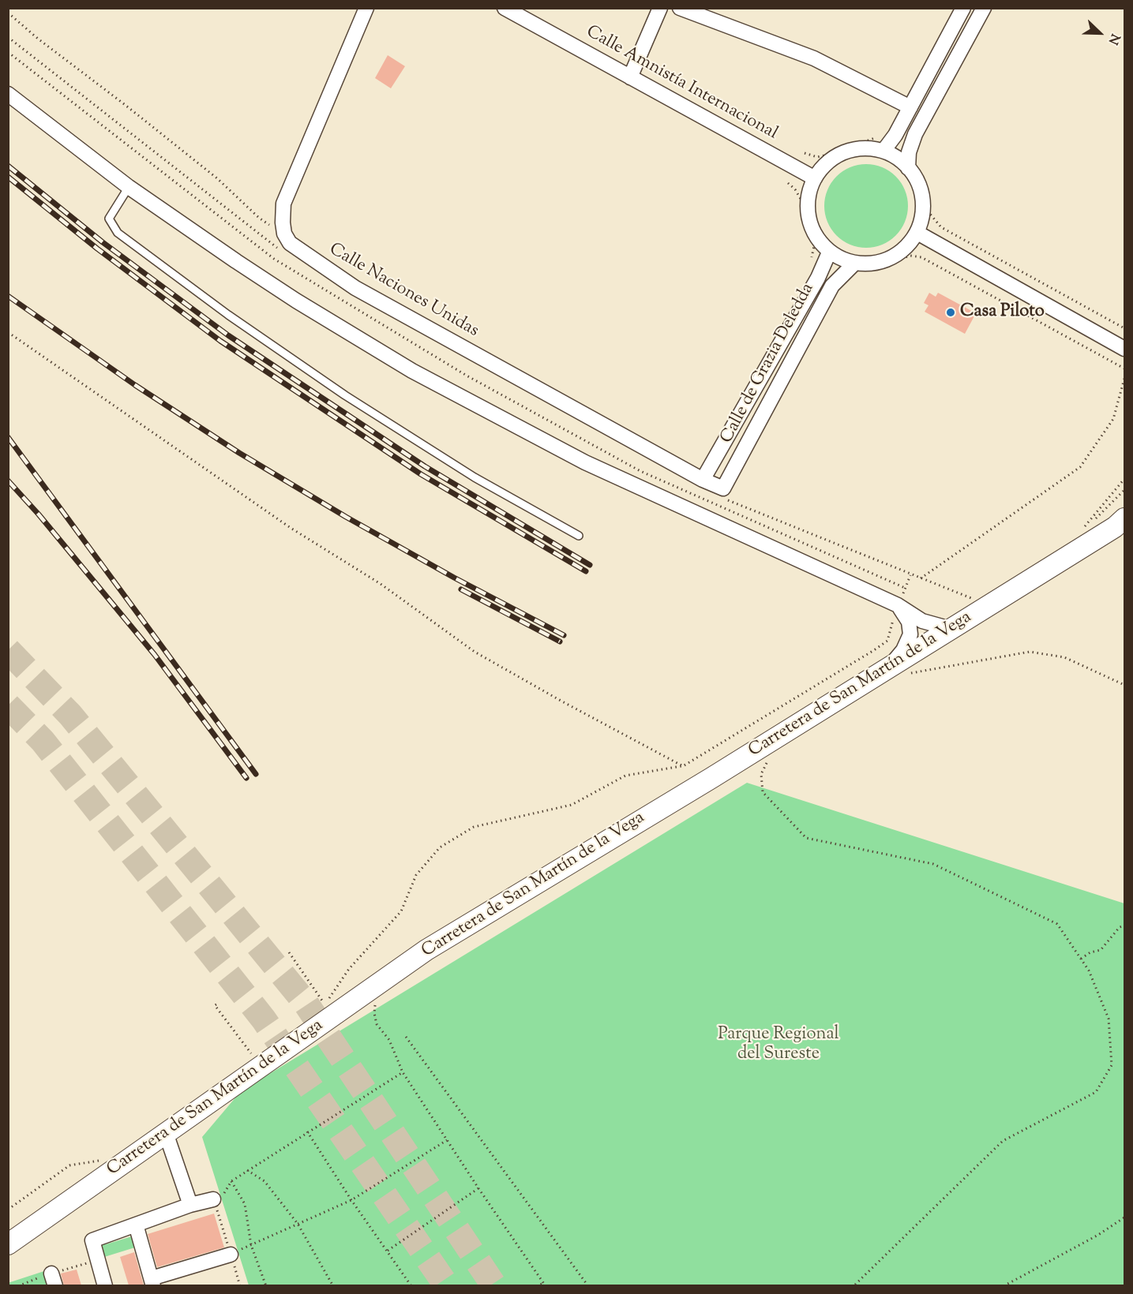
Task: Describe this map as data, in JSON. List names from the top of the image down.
{
  "streets": {
    "street": [
      "Calle Amnistía Internacional",
      "Calle Naciones Unidas",
      "Calle de Grazia Deledda",
      "Carretera de San Martín de la Vega"
    ]
  },
  "crossings": [
    ["Calle Amnistía Internacional", "Calle de Grazia Deledda"],
    ["Calle Naciones Unidas", "Calle de Grazia Deledda"]
  ],
  "parks": ["Parque Regional del Sureste"],
  "places": ["Casa Piloto"],
  "north": "bottom right"
}
